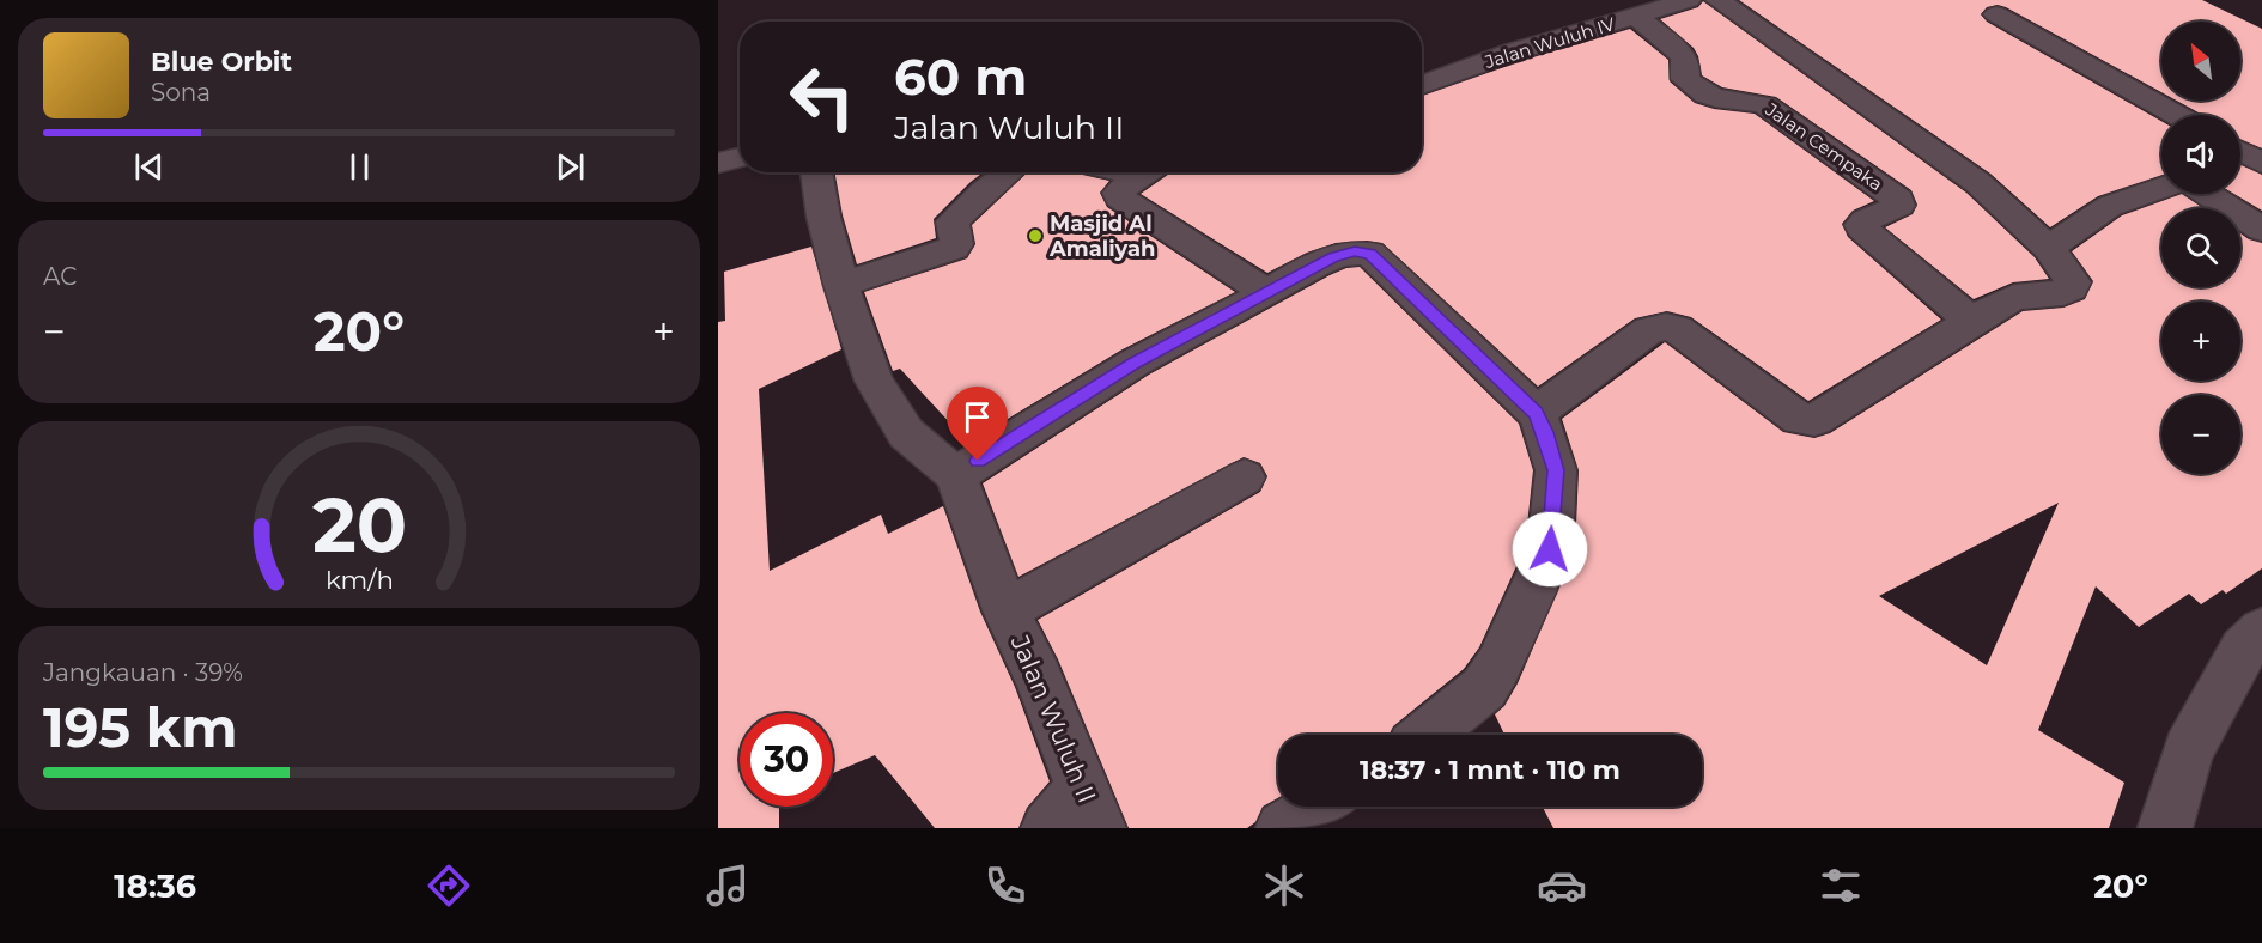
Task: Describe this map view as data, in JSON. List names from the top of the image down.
{
  "streets": {
    "street": ["Jalan Wuluh IV", "Jalan Cempaka", "Jalan Wuluh II"]
  },
  "crossings": [
    ["Jalan Wuluh IV", "Jalan Cempaka"]
  ],
  "places": ["Masjid Al Amaliyah"],
  "north": "top left",
  "page": {
    "map_buttons": ["+", "−"],
    "turn": ["60 m", "Jalan Wuluh II"],
    "song": ["Blue Orbit", "Sona"],
    "tile": [
      "AC",
      ["Jangkauan · 39%", "195 km"]
    ],
    "heat": ["−", "20°", "+"],
    "limit": "30",
    "trip": "18:37 · 1 mnt · 110 m",
    "tabs": ["18:36", "20°"],
    "gauge": ["20", "km/h"]
  }
}
